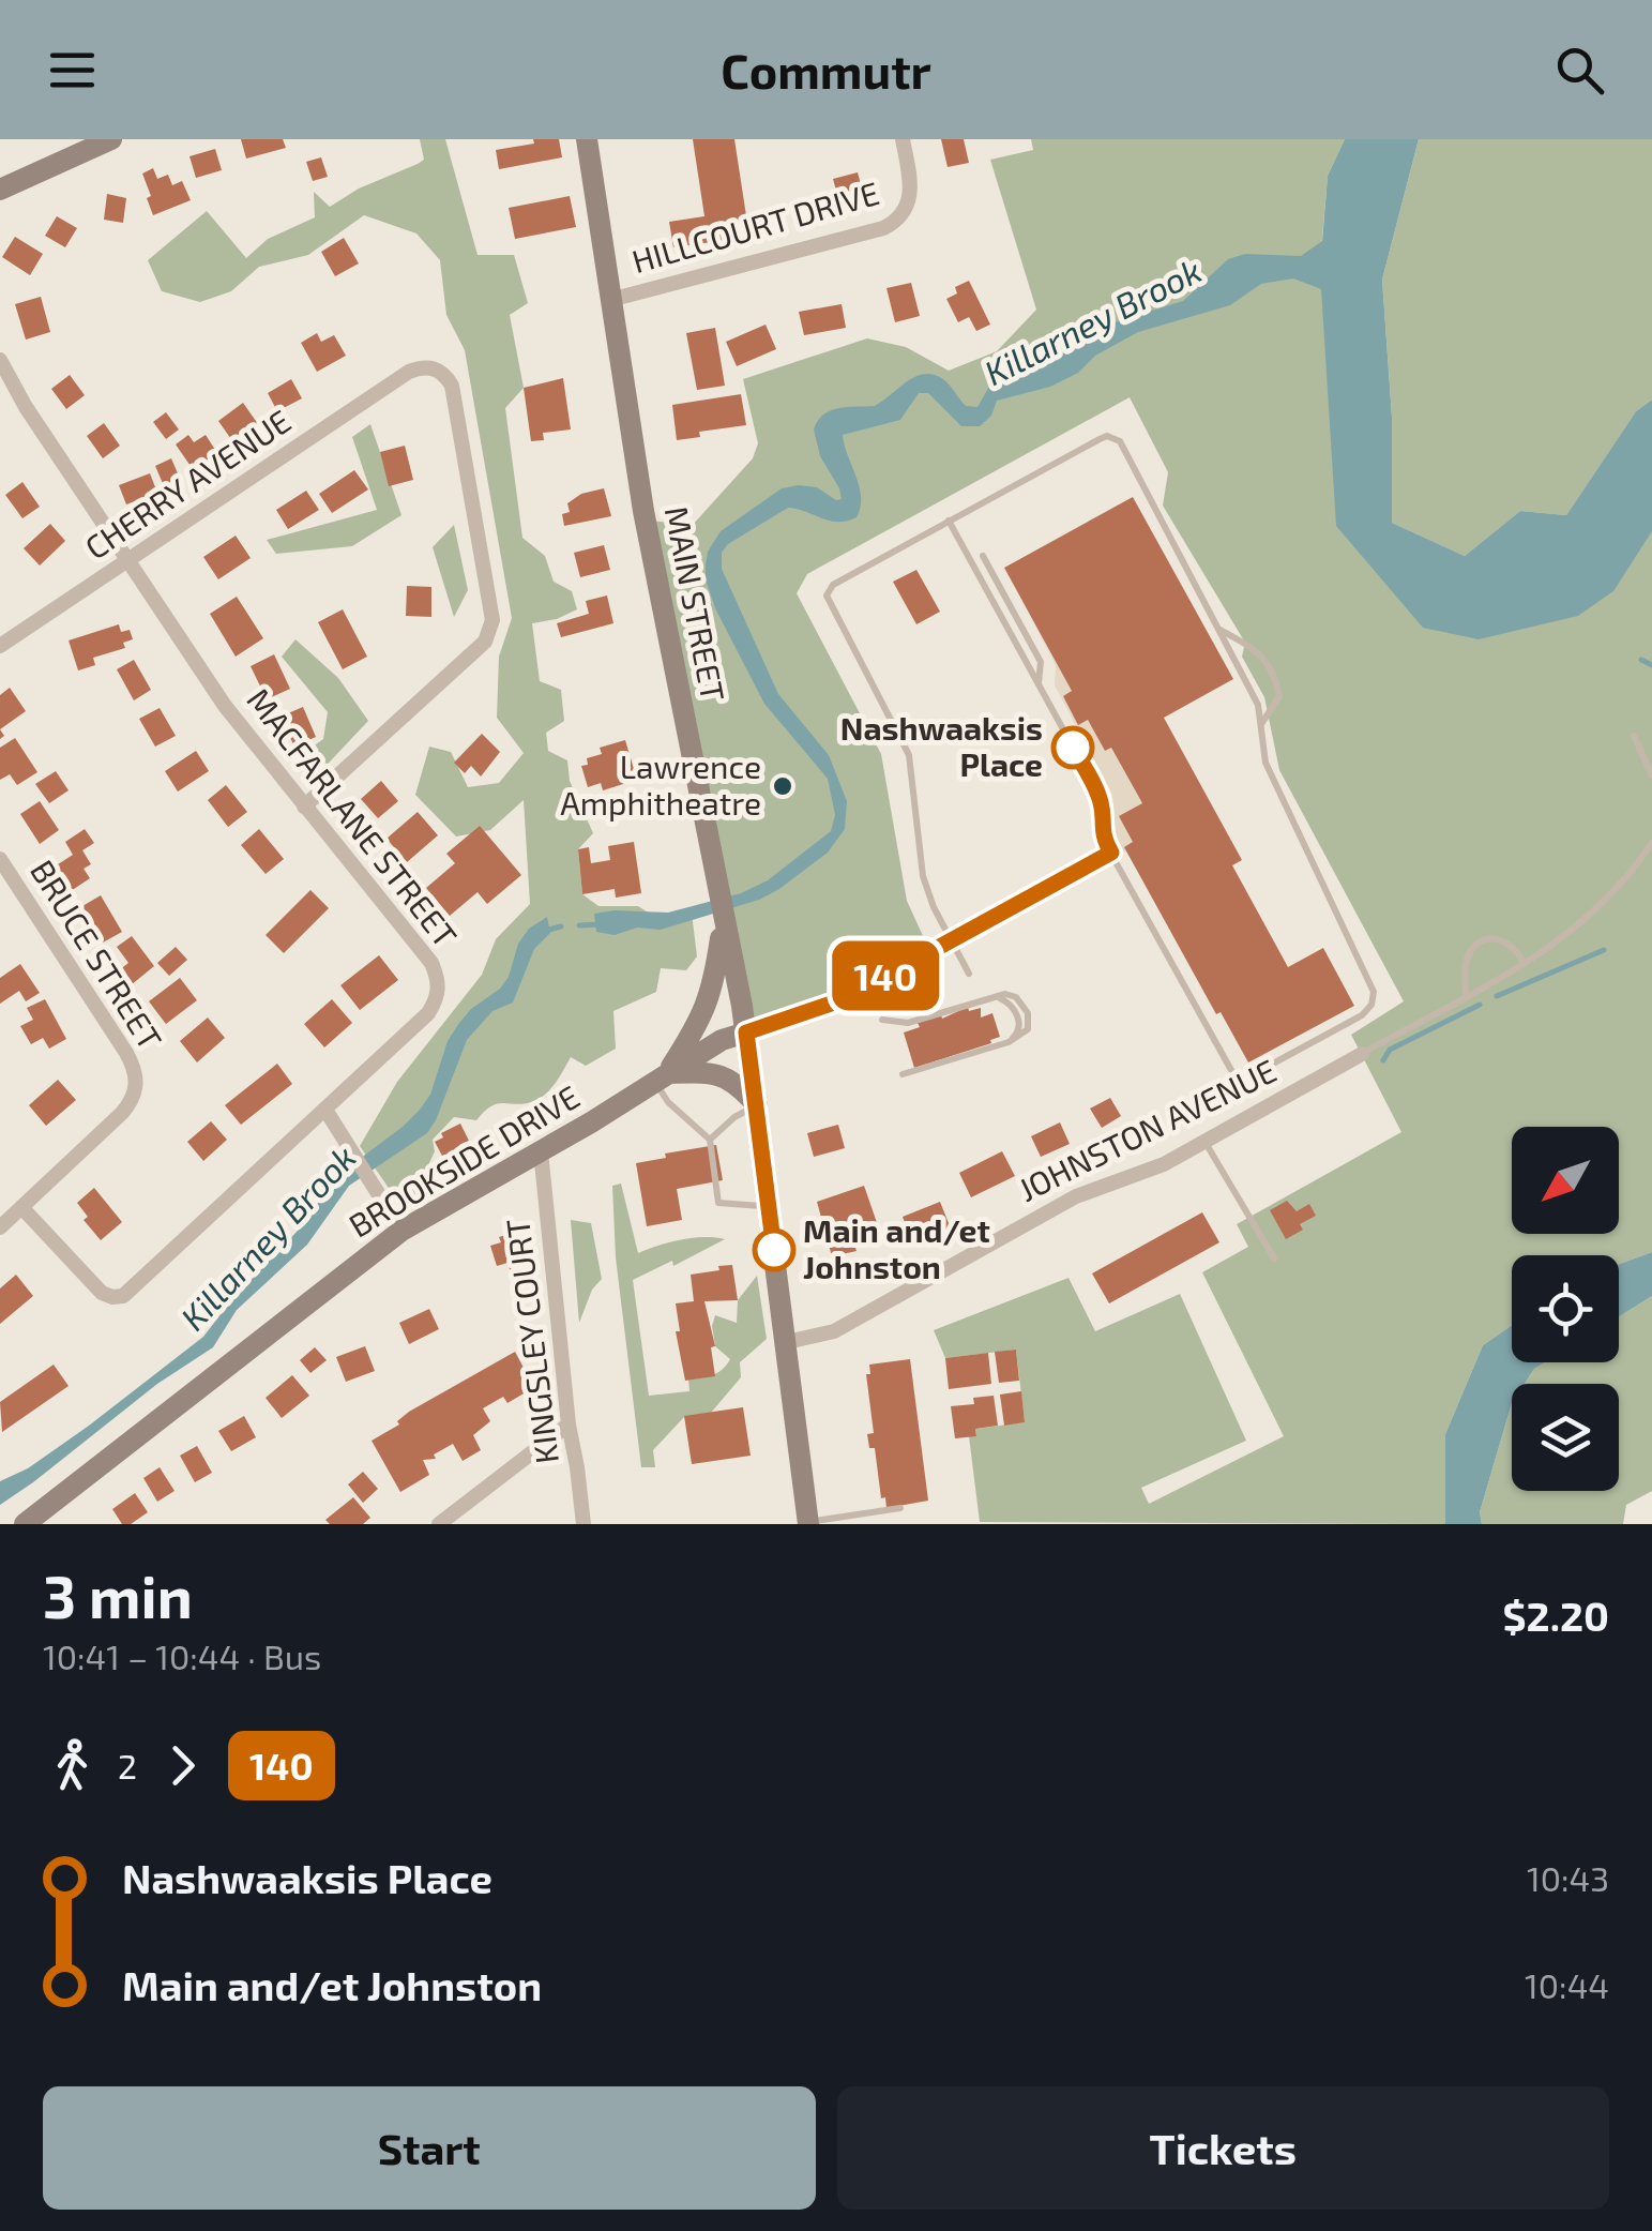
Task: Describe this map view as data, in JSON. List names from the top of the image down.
{
  "streets": {
    "main road": ["MAIN STREET", "BROOKSIDE DRIVE"],
    "street": [
      "HILLCOURT DRIVE",
      "CHERRY AVENUE",
      "MACFARLANE STREET",
      "BRUCE STREET",
      "JOHNSTON AVENUE",
      "KINGSLEY COURT"
    ]
  },
  "crossings": [
    ["HILLCOURT DRIVE", "MAIN STREET"],
    ["CHERRY AVENUE", "MACFARLANE STREET"],
    ["MAIN STREET", "JOHNSTON AVENUE"],
    ["MAIN STREET", "BROOKSIDE DRIVE"],
    ["MACFARLANE STREET", "BRUCE STREET"],
    ["BROOKSIDE DRIVE", "KINGSLEY COURT"]
  ],
  "water": ["Killarney Brook"],
  "places": ["Nashwaaksis Place", "Lawrence Amphitheatre", "Main and/et Johnston"],
  "lines": ["bus line 140"],
  "north": "bottom left",
  "page": {
    "header": "Commutr",
    "on_map": "140",
    "heading": ["3 min", "10:41 – 10:44 · Bus", "$2.20"],
    "legs": ["2", "140"],
    "list": [
      {
        "name": "Nashwaaksis Place",
        "value": "10:43"
      },
      {
        "name": "Main and/et Johnston",
        "value": "10:44"
      }
    ],
    "buttons": ["Start", "Tickets"]
  }
}
